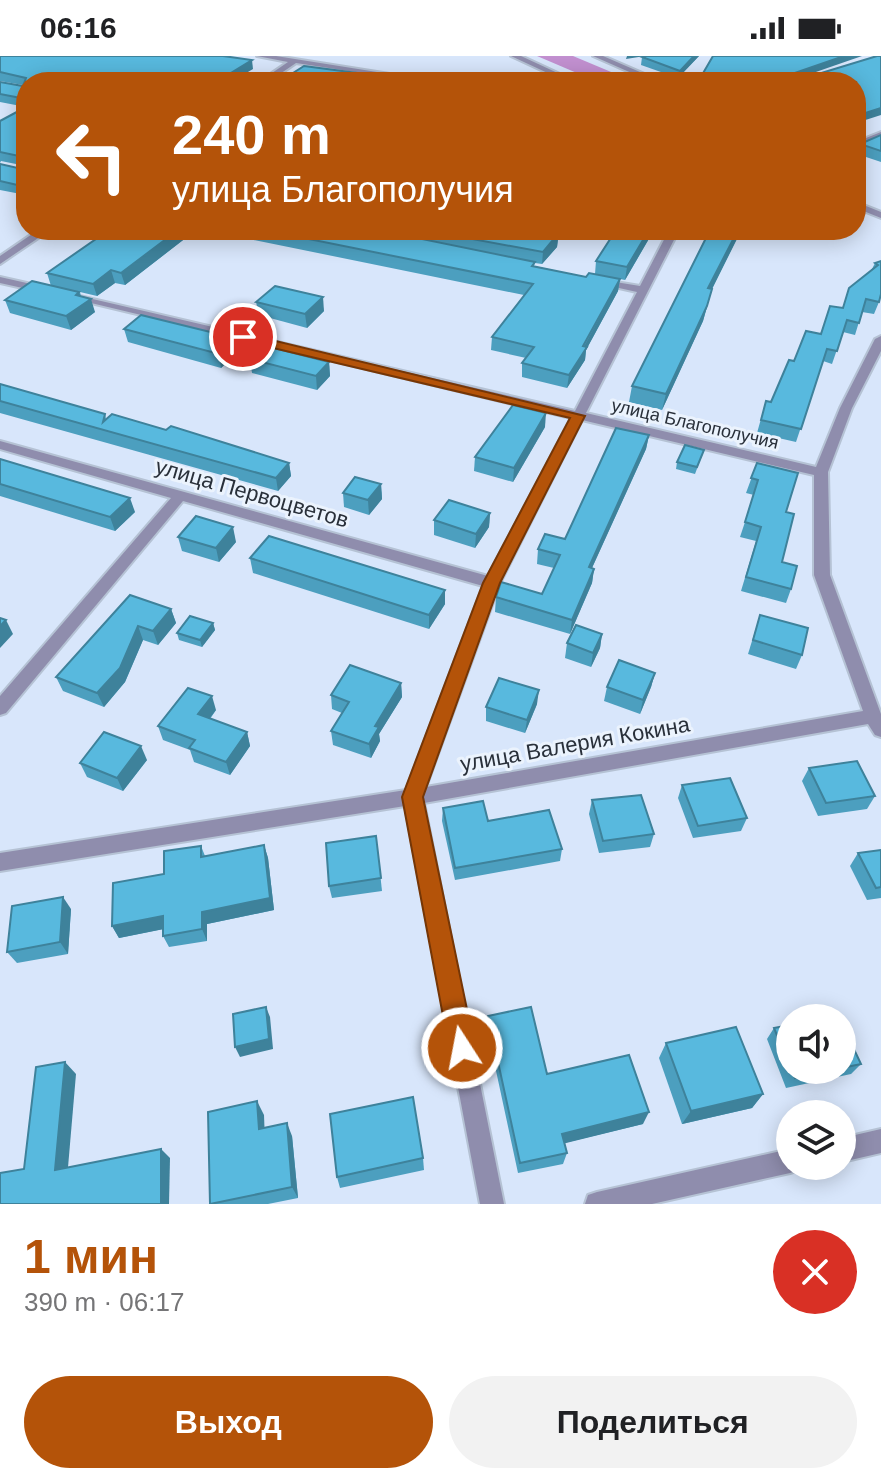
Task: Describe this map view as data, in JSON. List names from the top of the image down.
{
  "streets": {
    "street": ["улица Благополучия", "улица Первоцветов", "улица Валерия Кокина"]
  },
  "page": {
    "status": "06:16",
    "turn": ["240 m", "улица Благополучия"],
    "heading": ["1 мин", "390 m · 06:17"],
    "buttons": ["Выход", "Поделиться"]
  }
}
